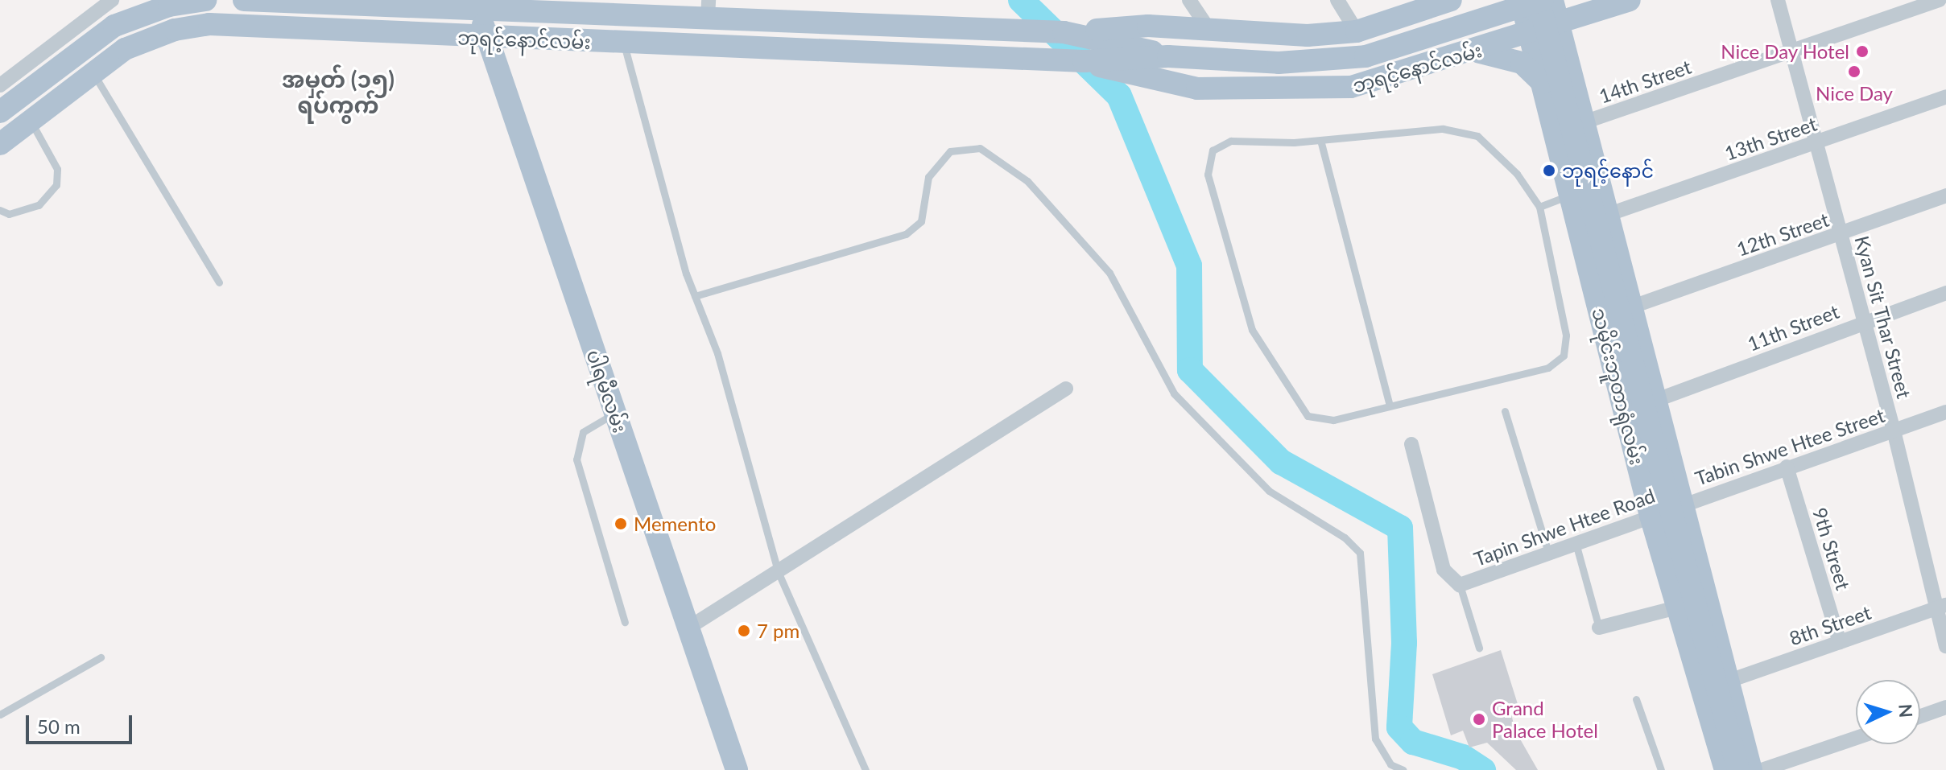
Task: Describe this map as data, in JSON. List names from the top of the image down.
{
  "streets": {
    "main road": ["ဘုရင့်နောင်လမ်း", "သမိုင်းဘူတာရုံလမ်း", "ပါရမီလမ်း"],
    "street": [
      "14th Street",
      "13th Street",
      "12th Street",
      "Kyan Sit Thar Street",
      "11th Street",
      "Tabin Shwe Htee Street",
      "Tapin Shwe Htee Road",
      "9th Street",
      "8th Street"
    ]
  },
  "crossings": [
    ["ဘုရင့်နောင်လမ်း", "သမိုင်းဘူတာရုံလမ်း"],
    ["ဘုရင့်နောင်လမ်း", "ပါရမီလမ်း"],
    ["14th Street", "Kyan Sit Thar Street"],
    ["14th Street", "သမိုင်းဘူတာရုံလမ်း"],
    ["13th Street", "Kyan Sit Thar Street"],
    ["13th Street", "သမိုင်းဘူတာရုံလမ်း"],
    ["12th Street", "Kyan Sit Thar Street"],
    ["12th Street", "သမိုင်းဘူတာရုံလမ်း"],
    ["Kyan Sit Thar Street", "11th Street"],
    ["Kyan Sit Thar Street", "Tabin Shwe Htee Street"],
    ["Kyan Sit Thar Street", "8th Street"],
    ["11th Street", "သမိုင်းဘူတာရုံလမ်း"],
    ["သမိုင်းဘူတာရုံလမ်း", "Tabin Shwe Htee Street"],
    ["သမိုင်းဘူတာရုံလမ်း", "Tapin Shwe Htee Road"],
    ["သမိုင်းဘူတာရုံလမ်း", "8th Street"],
    ["Tabin Shwe Htee Street", "Tapin Shwe Htee Road"],
    ["Tabin Shwe Htee Street", "9th Street"],
    ["9th Street", "8th Street"]
  ],
  "districts": ["အမှတ် (၁၅) ရပ်ကွက်"],
  "places": [
    "Nice Day Hotel",
    "Nice Day",
    "ဘုရင့်နောင်",
    "Memento",
    "7 pm",
    "Grand Palace Hotel"
  ],
  "scale_bar": "50 m",
  "north": "right"
}
